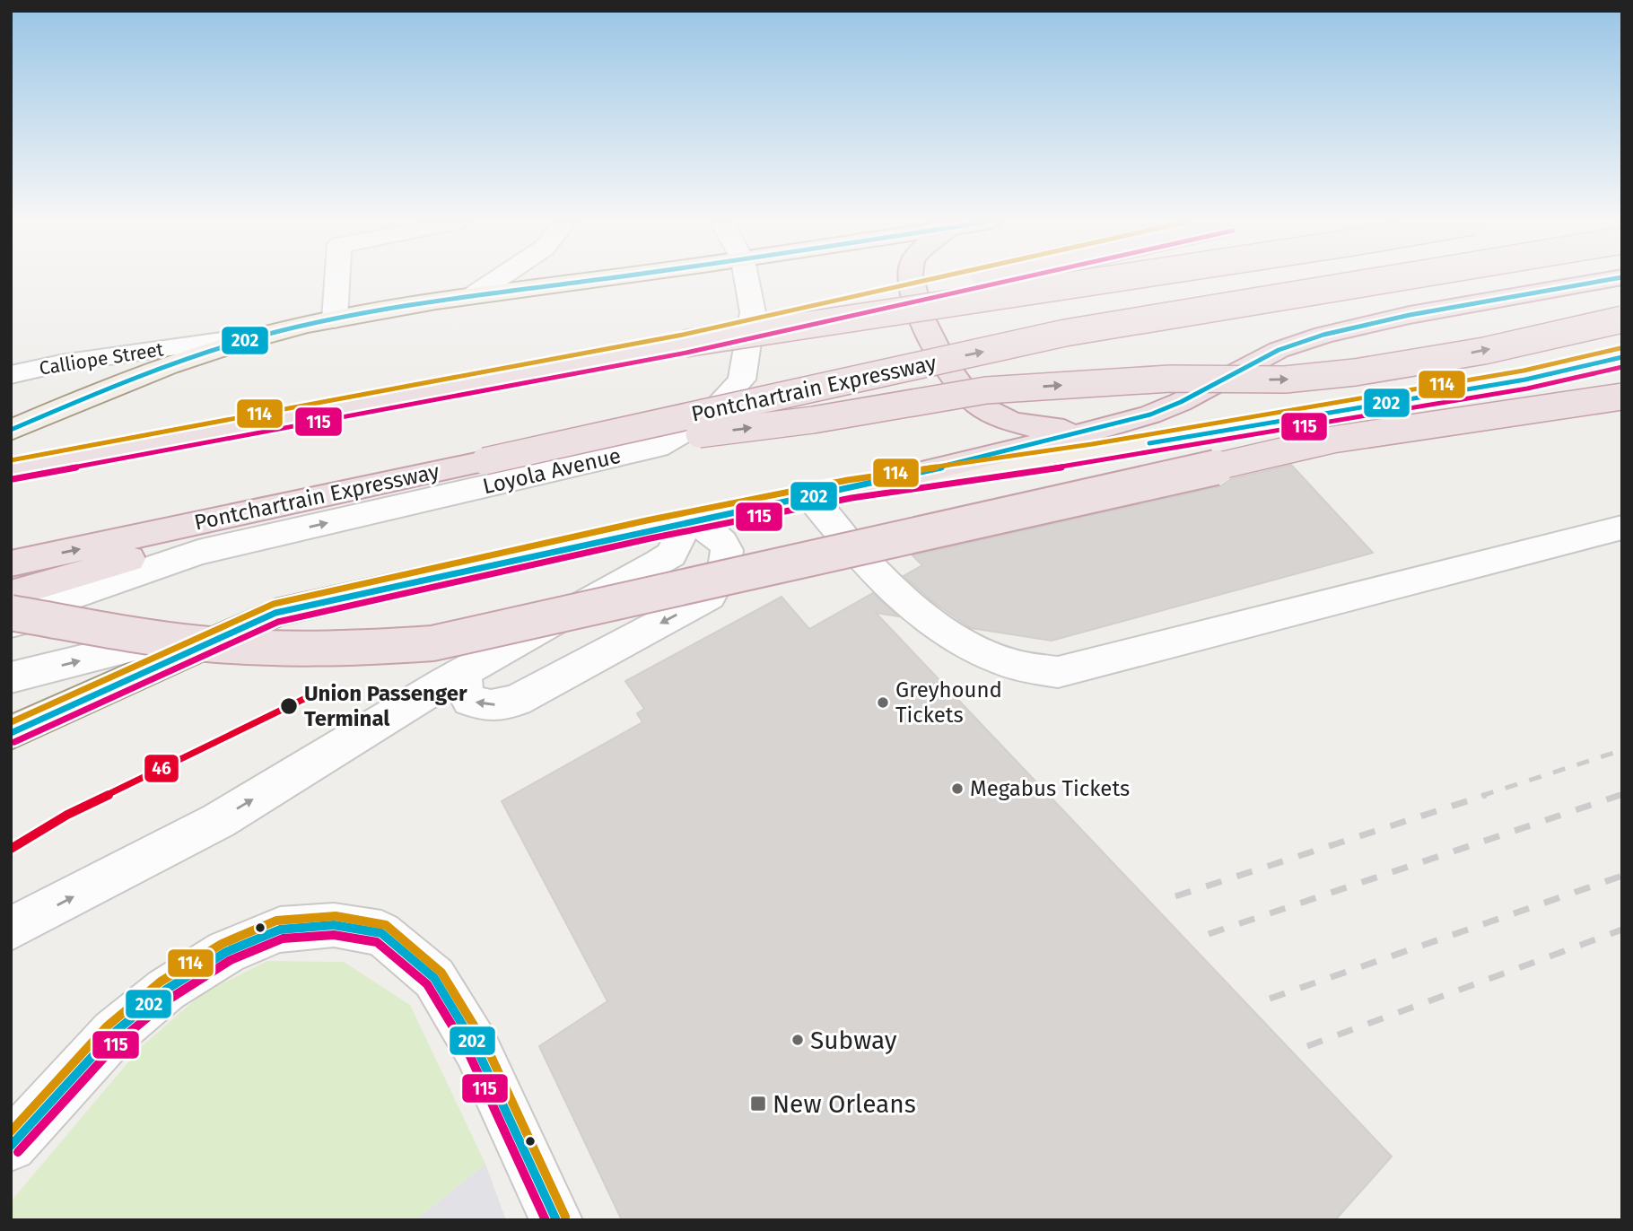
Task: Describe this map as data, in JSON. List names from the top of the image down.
{
  "streets": {
    "highway": ["Pontchartrain Expressway"],
    "street": ["Calliope Street", "Loyola Avenue"]
  },
  "places": {
    "other": [
      "Greyhound Tickets",
      "Union Passenger Terminal",
      "Megabus Tickets",
      "Subway"
    ],
    "transit": ["New Orleans"]
  },
  "lines": [
    "transit line 202",
    "transit line 115",
    "transit line 114",
    "transit line 46"
  ]
}
